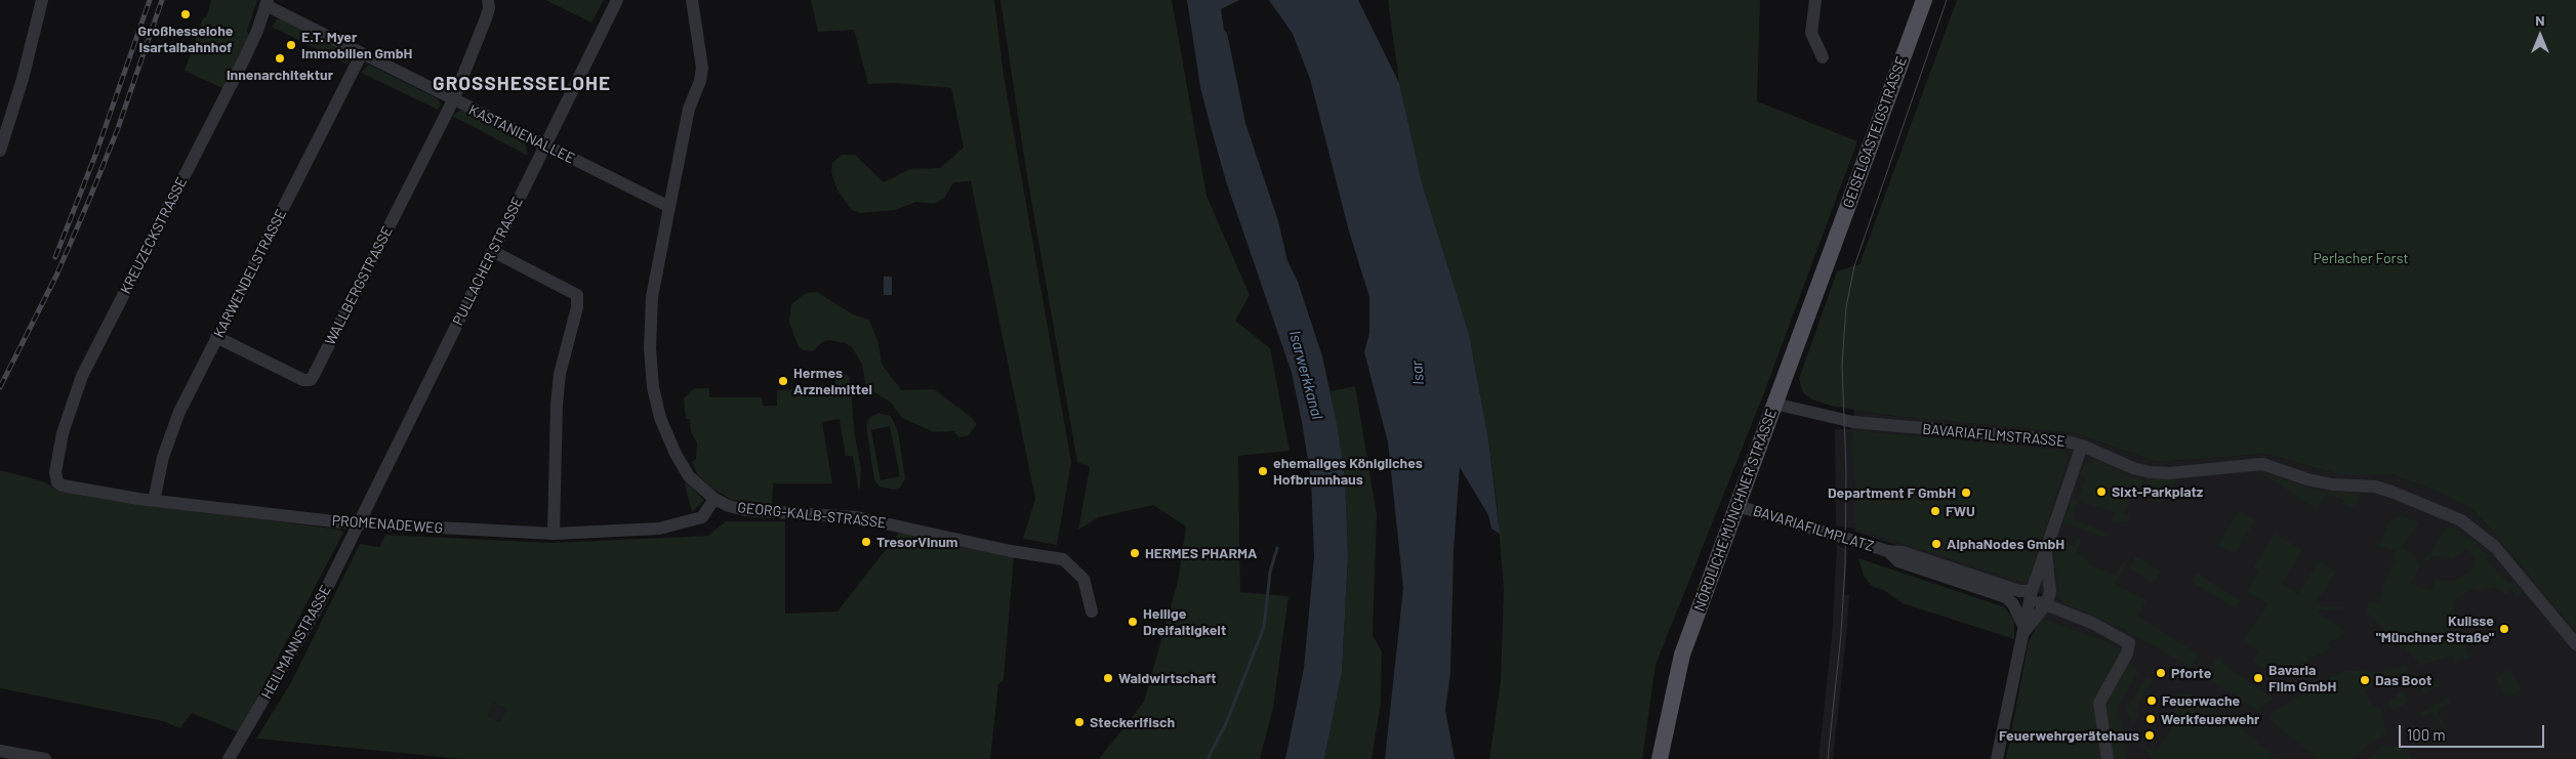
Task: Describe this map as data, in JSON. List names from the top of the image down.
{
  "streets": {
    "main road": ["GEISELGASTEIGSTRASSE", "NÖRDLICHE MÜNCHNER STRASSE"],
    "street": [
      "KASTANIENALLEE",
      "KREUZECKSTRASSE",
      "PULLACHER STRASSE",
      "KARWENDELSTRASSE",
      "WALLBERGSTRASSE",
      "BAVARIAFILMSTRASSE",
      "GEORG-KALB-STRASSE",
      "PROMENADEWEG",
      "BAVARIAFILMPLATZ",
      "HEILMANNSTRASSE"
    ]
  },
  "crossings": [
    ["GEISELGASTEIGSTRASSE", "NÖRDLICHE MÜNCHNER STRASSE"],
    ["KASTANIENALLEE", "KREUZECKSTRASSE"],
    ["KASTANIENALLEE", "PULLACHER STRASSE"],
    ["KASTANIENALLEE", "KARWENDELSTRASSE"],
    ["KASTANIENALLEE", "WALLBERGSTRASSE"],
    ["KASTANIENALLEE", "GEORG-KALB-STRASSE"],
    ["KREUZECKSTRASSE", "PROMENADEWEG"],
    ["PULLACHER STRASSE", "PROMENADEWEG"],
    ["PULLACHER STRASSE", "HEILMANNSTRASSE"],
    ["KARWENDELSTRASSE", "WALLBERGSTRASSE"],
    ["KARWENDELSTRASSE", "PROMENADEWEG"],
    ["BAVARIAFILMSTRASSE", "NÖRDLICHE MÜNCHNER STRASSE"],
    ["NÖRDLICHE MÜNCHNER STRASSE", "BAVARIAFILMPLATZ"],
    ["GEORG-KALB-STRASSE", "PROMENADEWEG"],
    ["PROMENADEWEG", "HEILMANNSTRASSE"]
  ],
  "districts": ["GROSSHESSELOHE"],
  "water": ["Isar", "Isarwerkkanal"],
  "parks": ["Perlacher Forst"],
  "places": [
    "Großhesselohe Isartalbahnhof",
    "E.T. Myer Immobilien GmbH",
    "Innenarchitektur",
    "Hermes Arzneimittel",
    "ehemaliges Königliches Hofbrunnhaus",
    "Sixt-Parkplatz",
    "Department F GmbH",
    "FWU",
    "TresorVinum",
    "AlphaNodes GmbH",
    "HERMES PHARMA",
    "Heilige Dreifaltigkeit",
    "Kulisse \"Münchner Straße\"",
    "Pforte",
    "Waldwirtschaft",
    "Bavaria Film GmbH",
    "Das Boot",
    "Feuerwache",
    "Werkfeuerwehr",
    "Steckerlfisch",
    "Feuerwehrgerätehaus"
  ],
  "scale_bar": "100 m",
  "north": "top"
}
